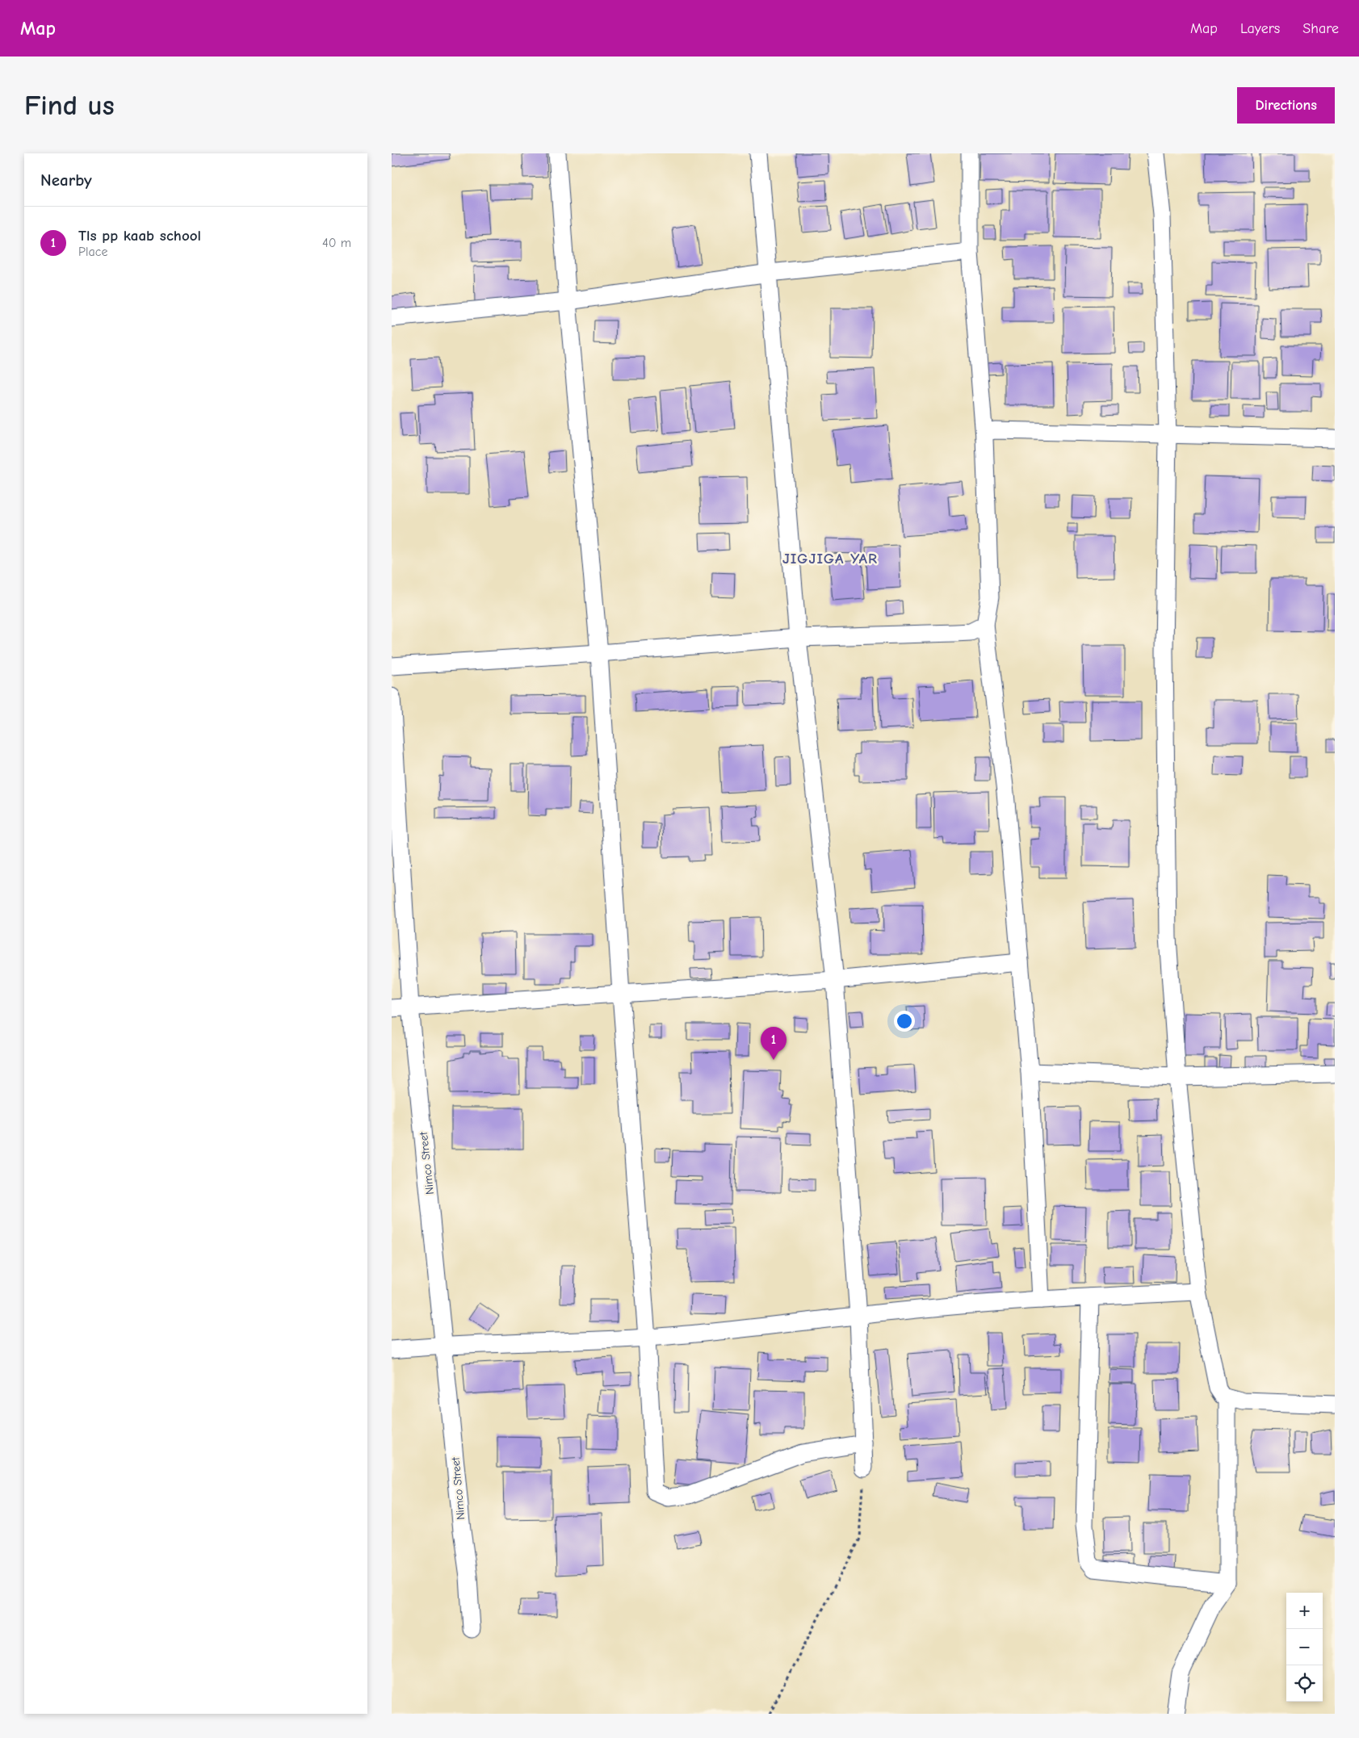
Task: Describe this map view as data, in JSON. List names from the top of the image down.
{
  "streets": {
    "street": ["Nimco Street"]
  },
  "districts": ["JIGJIGA YAR"],
  "page": {
    "header": "Map",
    "nav": ["Map", "Layers", "Share"],
    "buttons": "Directions",
    "title": "Find us",
    "heading": "Nearby",
    "list": [
      {
        "mark": "1",
        "name": "Tls pp kaab school",
        "note": "Place",
        "value": "40 m"
      }
    ],
    "pins": "1",
    "map_buttons": ["+", "−"]
  }
}
